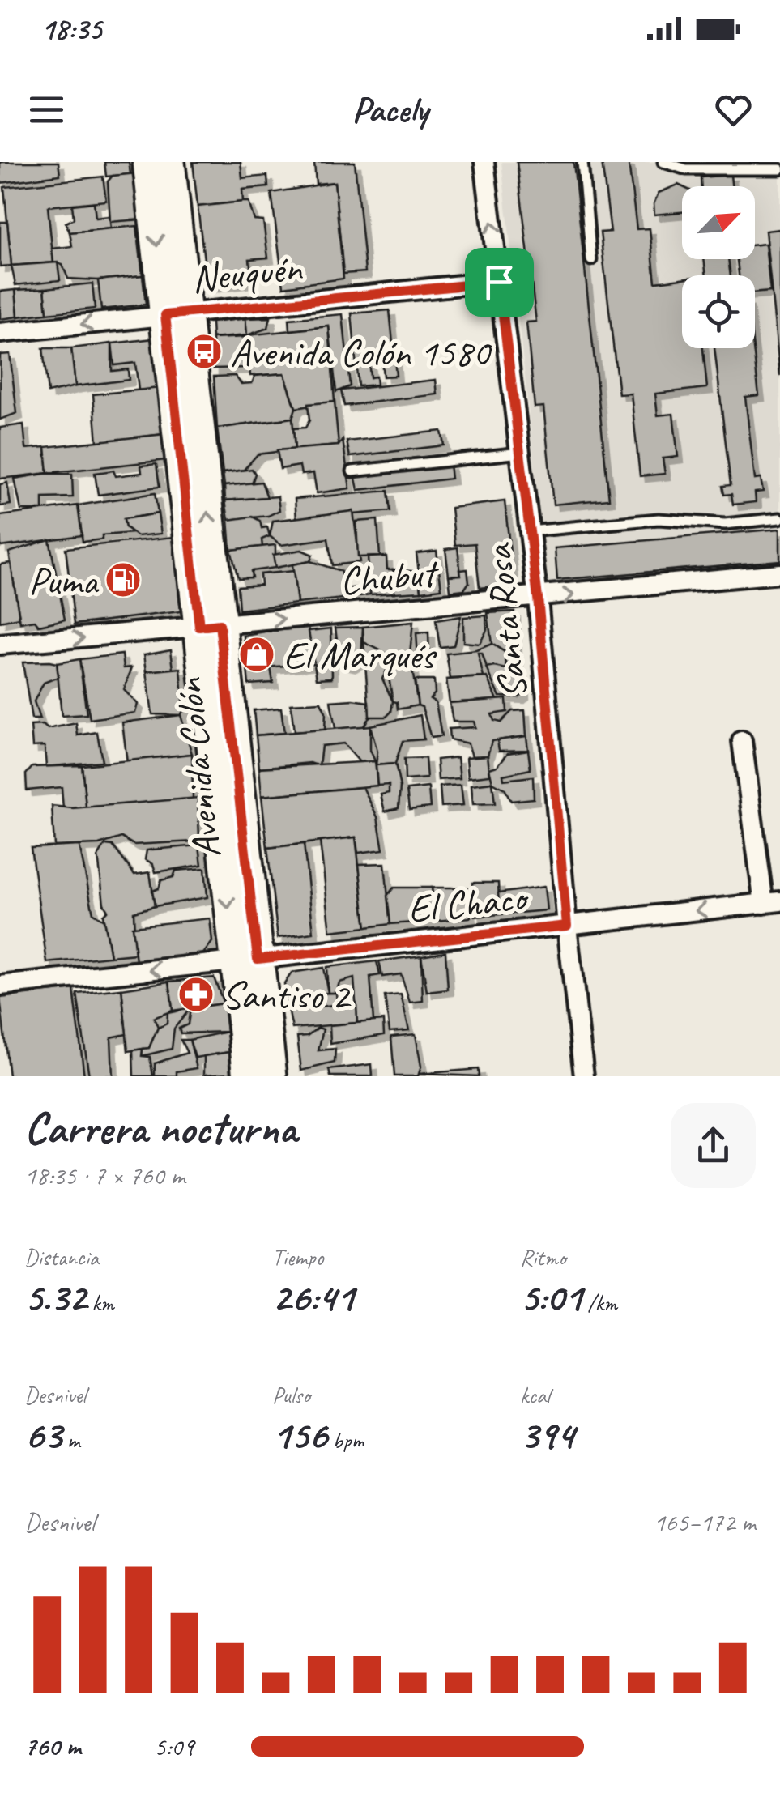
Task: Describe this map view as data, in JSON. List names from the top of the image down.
{
  "streets": {
    "main road": ["Avenida Colón"],
    "street": [
      "Neuquén",
      "Chubut",
      "Santa Rosa",
      "El Chaco"
    ]
  },
  "crossings": [
    ["Neuquén", "Santa Rosa"],
    ["Neuquén", "Avenida Colón"],
    ["Chubut", "Santa Rosa"],
    ["Chubut", "Avenida Colón"],
    ["Santa Rosa", "El Chaco"],
    ["Avenida Colón", "El Chaco"]
  ],
  "one_way": ["Neuquén", "Chubut", "El Chaco"],
  "places": {
    "bus stop": ["Avenida Colón 1580"],
    "fuel station": ["Puma"],
    "shop": ["El Marqués"],
    "pharmacy": ["Santiso 2"]
  },
  "north": "top right",
  "page": {
    "status": "18:35",
    "header": "Pacely",
    "heading": ["Carrera nocturna", "18:35 · 7 × 760 m"],
    "stats": [
      ["Distancia", "5.32 km"],
      ["Tiempo", "26:41"],
      ["Ritmo", "5:01 /km"],
      ["Desnivel", "63 m"],
      ["Pulso", "156 bpm"],
      ["kcal", "394"]
    ],
    "chart": ["Desnivel", "165–172 m"],
    "list": [
      {
        "name": "760 m",
        "note": "5:09"
      }
    ]
  }
}
